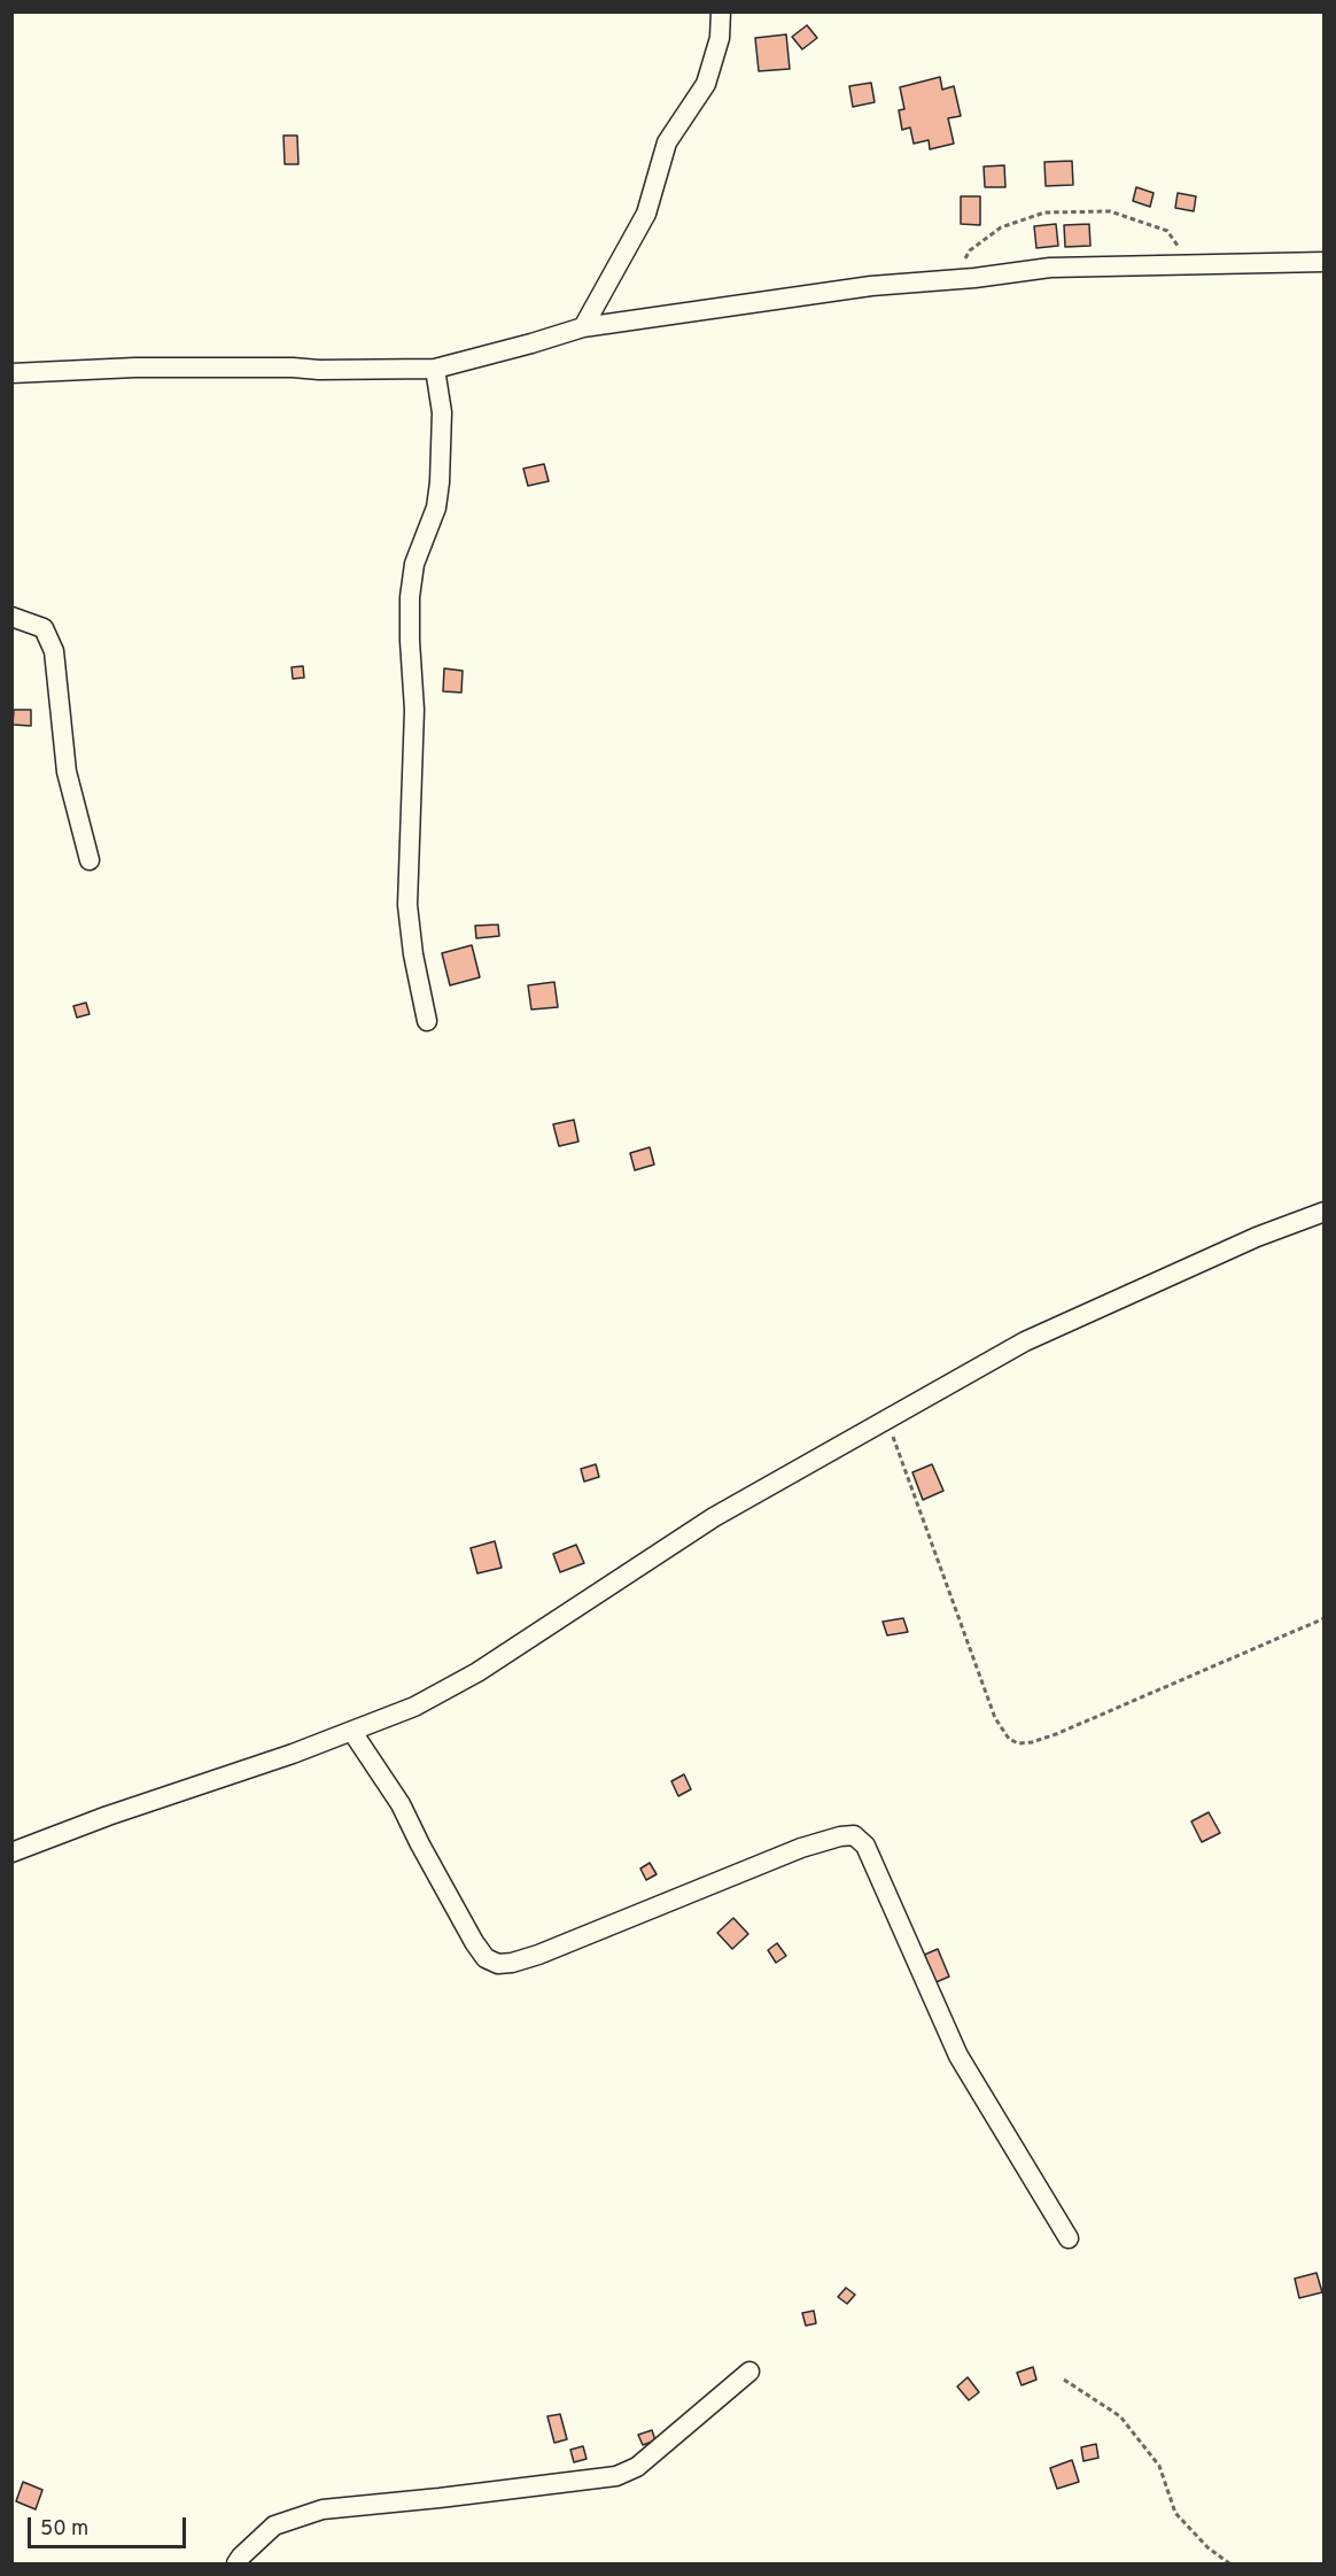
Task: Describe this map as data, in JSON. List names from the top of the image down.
{
  "scale_bar": "50 m"
}
